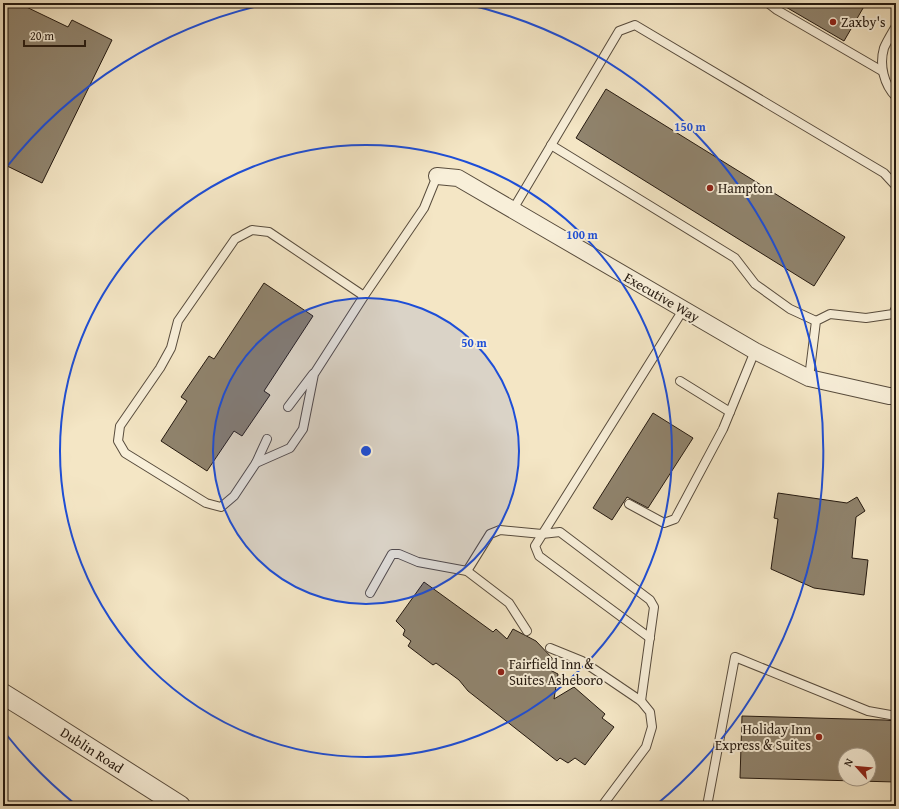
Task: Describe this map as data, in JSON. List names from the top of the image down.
{
  "streets": {
    "street": ["Executive Way", "Dublin Road"]
  },
  "places": [
    "Zaxby's",
    "Hampton",
    "Fairfield Inn & Suites Asheboro",
    "Holiday Inn Express & Suites"
  ],
  "scale_bar": "20 m",
  "north": "top left",
  "rings": ["150 m", "100 m", "50 m"]
}
